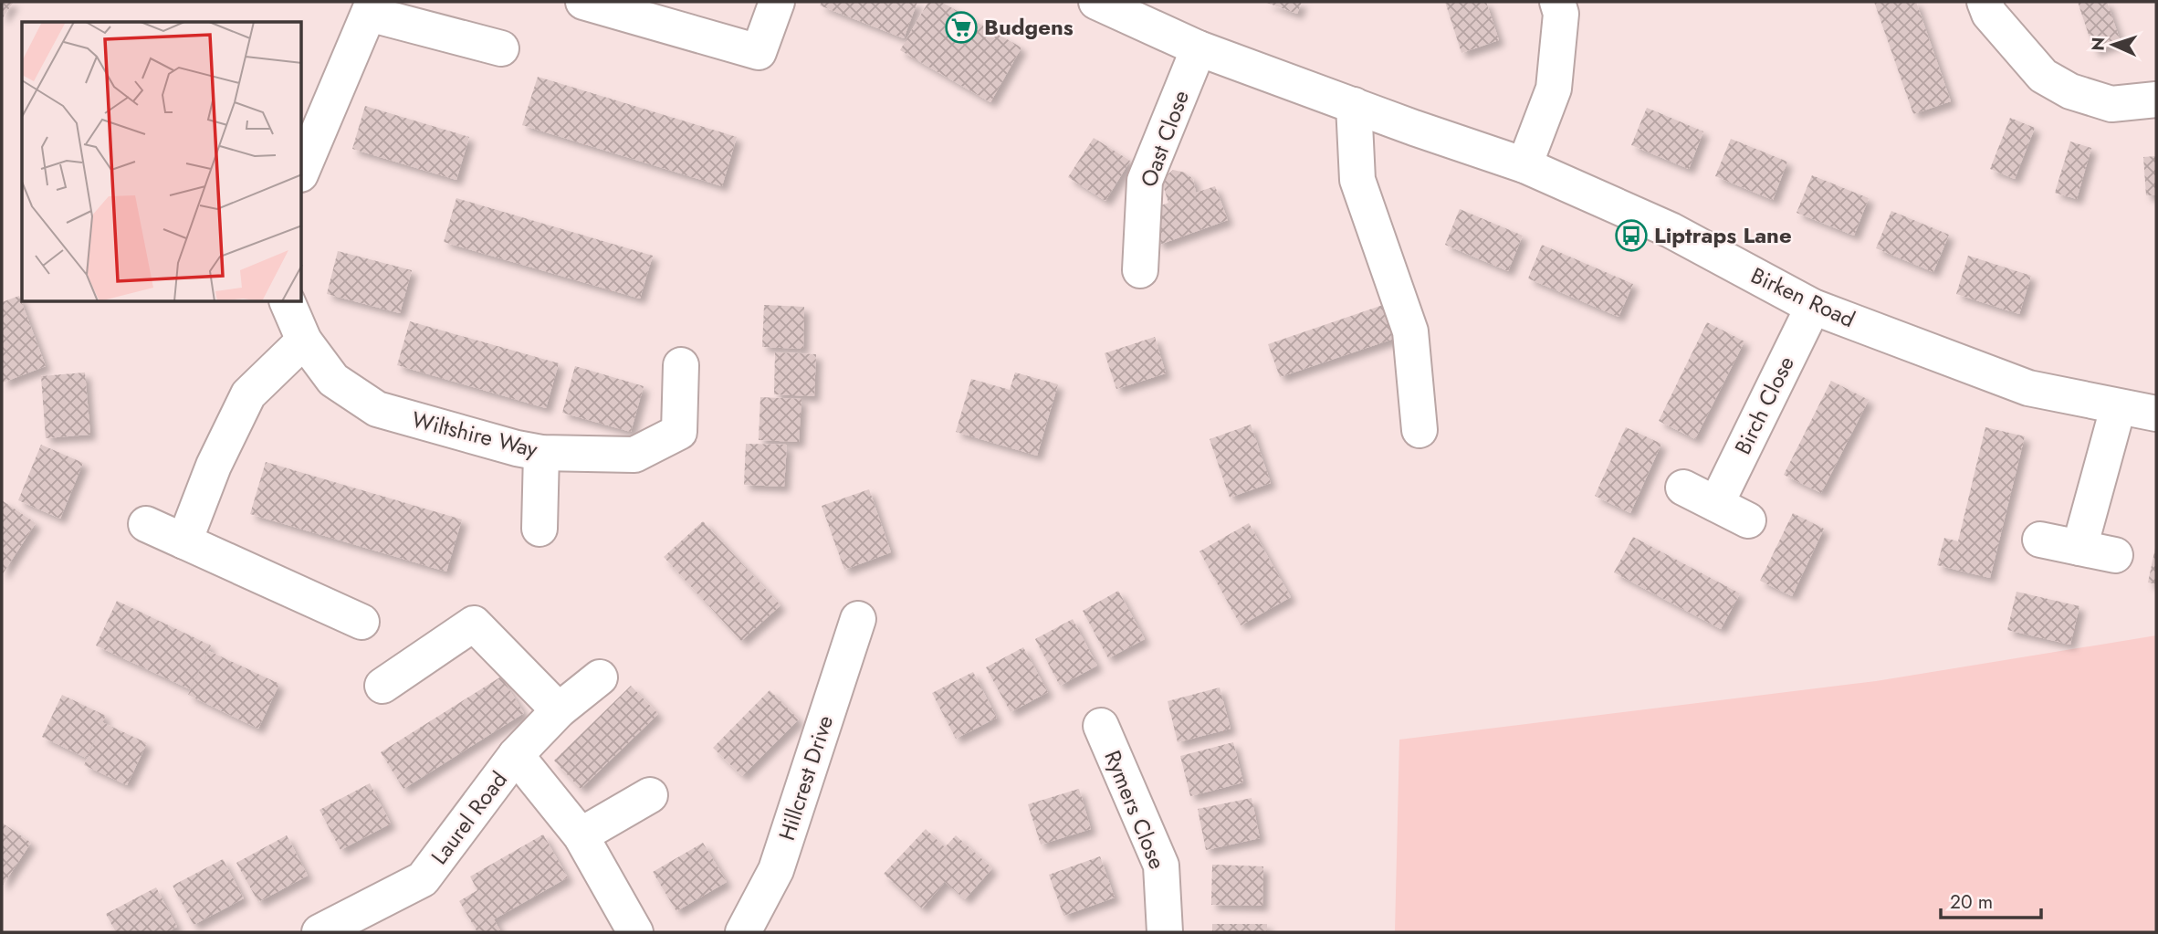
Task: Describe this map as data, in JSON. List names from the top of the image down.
{
  "streets": {
    "street": [
      "Oast Close",
      "Birken Road",
      "Birch Close",
      "Wiltshire Way",
      "Hillcrest Drive",
      "Rymers Close",
      "Laurel Road"
    ]
  },
  "crossings": [
    ["Birken Road", "Birch Close"]
  ],
  "places": {
    "supermarket": ["Budgens"],
    "bus stop": ["Liptraps Lane"]
  },
  "scale_bar": "20 m",
  "north": "left"
}
